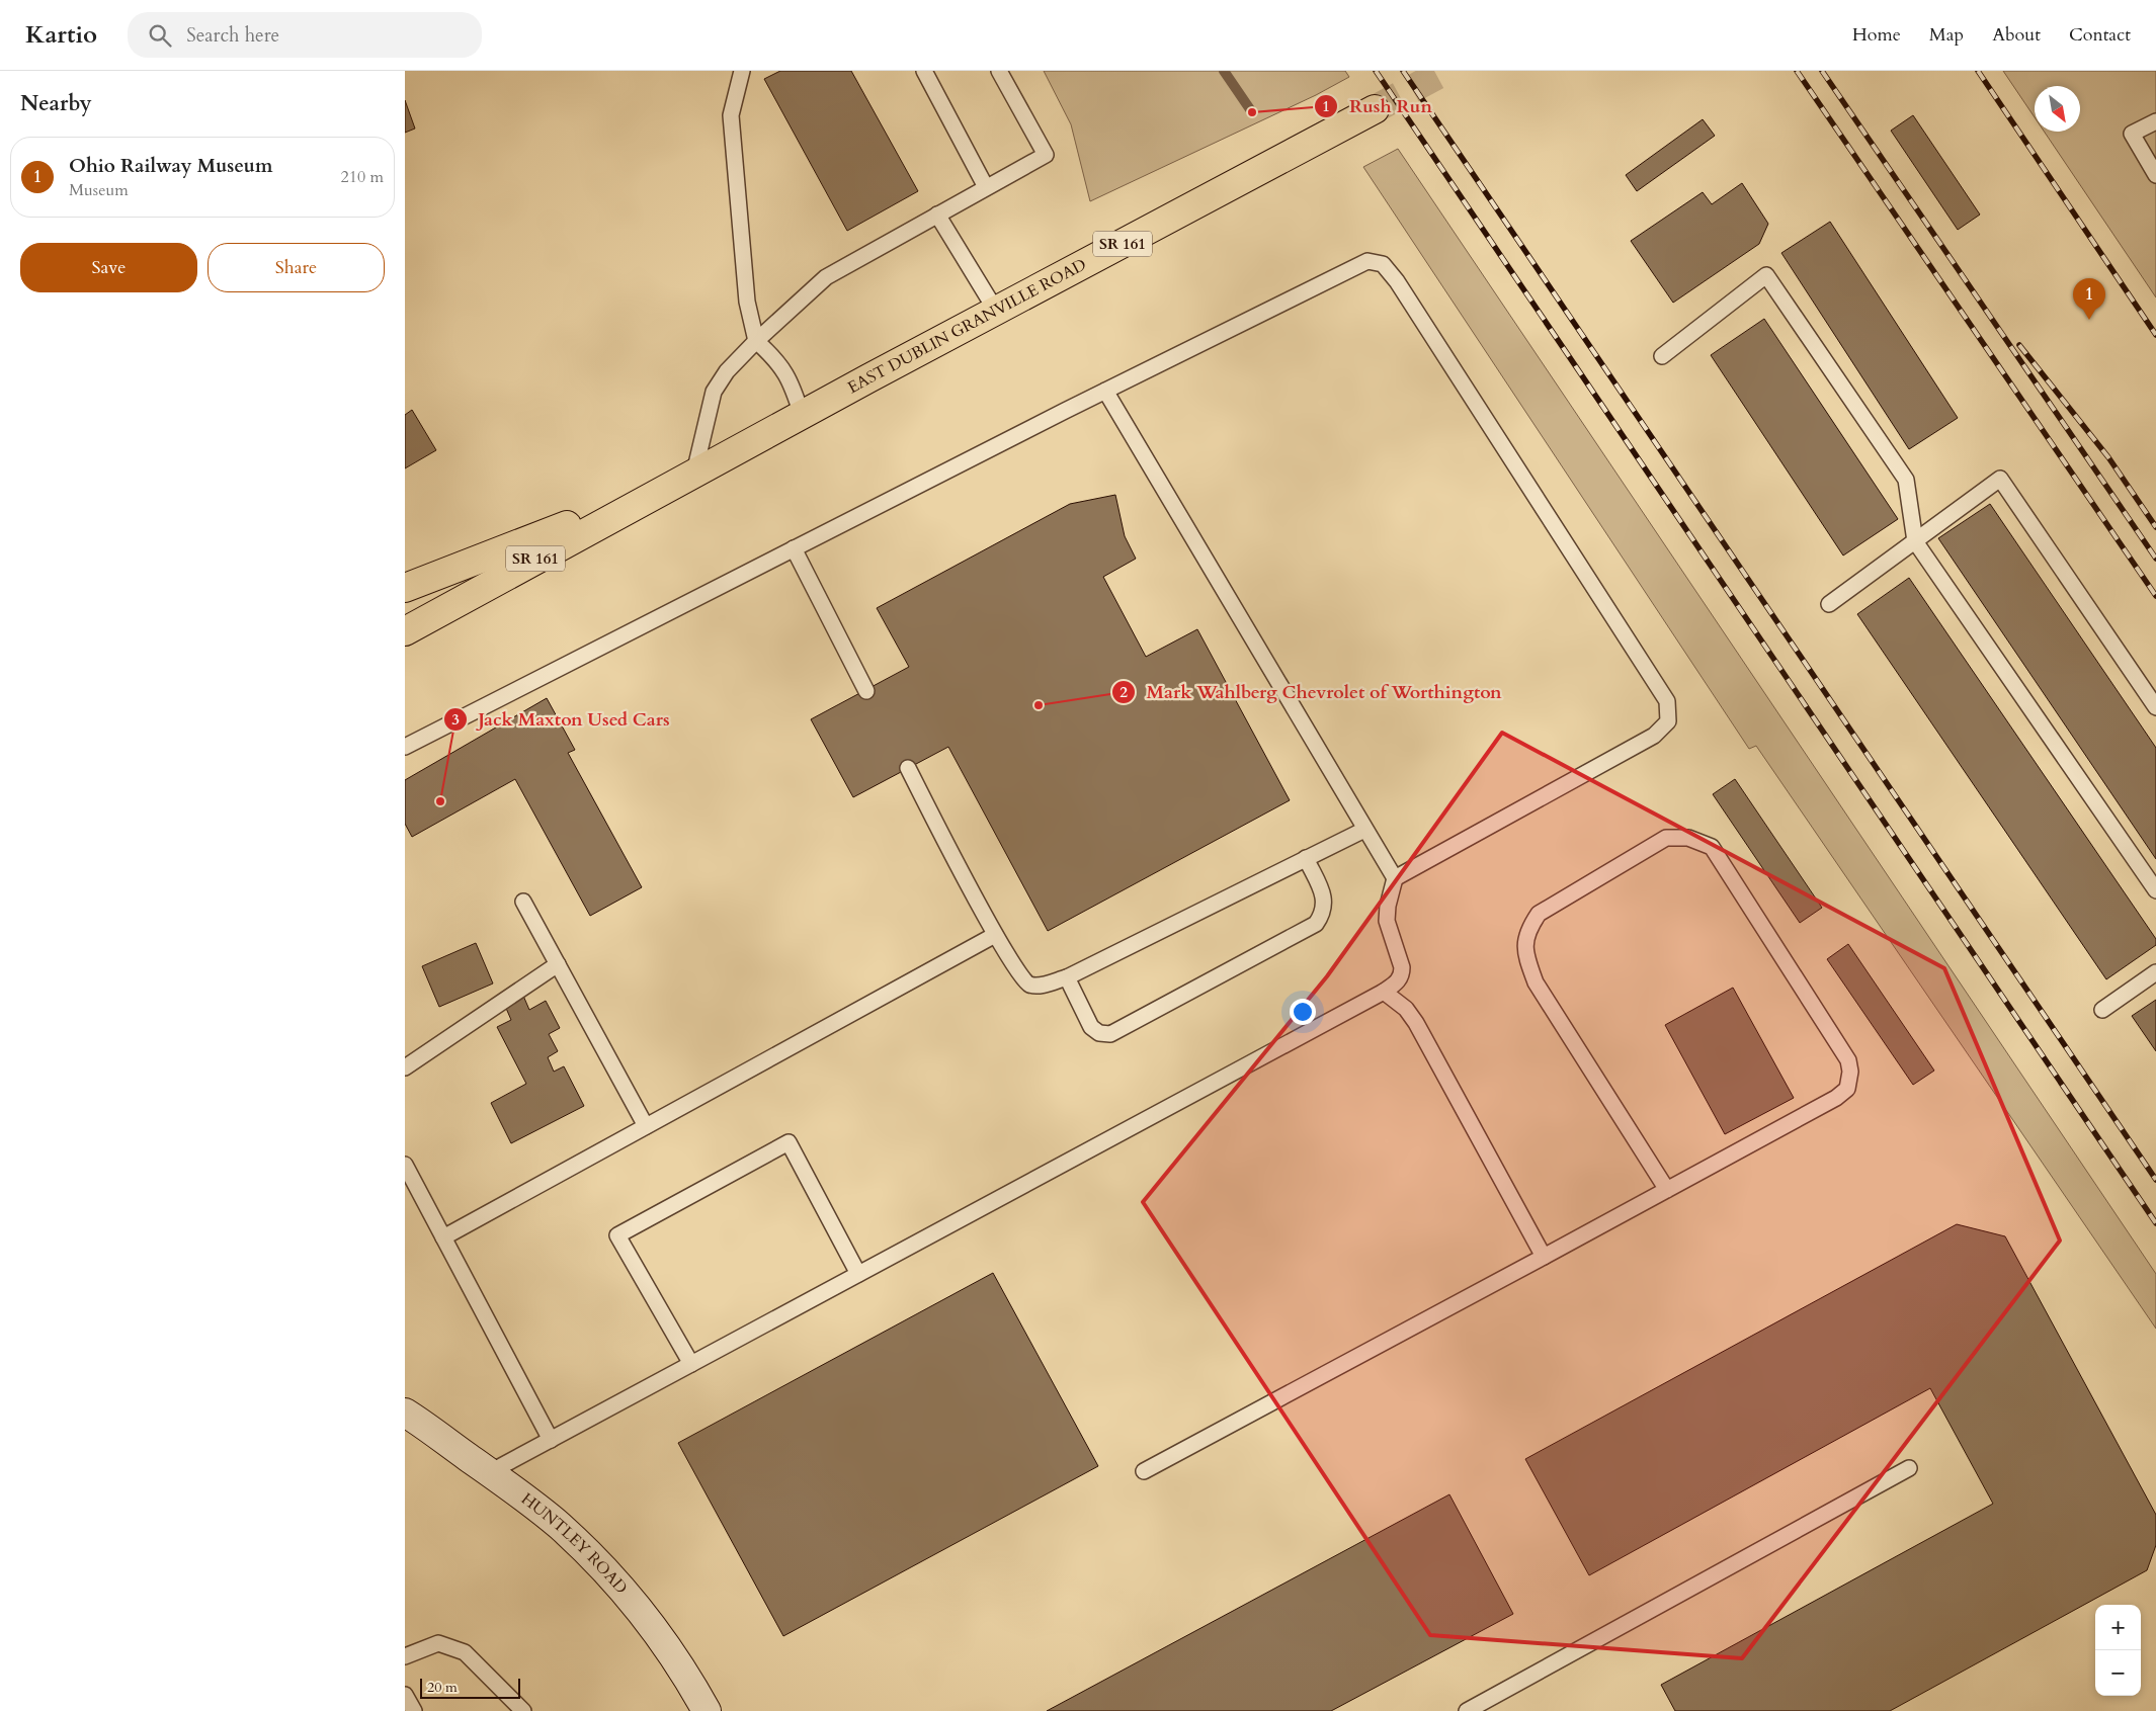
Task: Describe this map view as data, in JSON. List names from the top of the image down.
{
  "streets": {
    "main road": ["SR 161", "EAST DUBLIN GRANVILLE ROAD", "HUNTLEY ROAD"]
  },
  "places": ["Rush Run", "Mark Wahlberg Chevrolet of Worthington", "Jack Maxton Used Cars"],
  "scale_bar": "20 m",
  "north": "bottom right",
  "page": {
    "header": "Kartio",
    "search": "Search here",
    "nav": [
      "Home",
      "Map",
      "About",
      "Contact"
    ],
    "heading": "Nearby",
    "list": [
      {
        "mark": "1",
        "name": "Ohio Railway Museum",
        "note": "Museum",
        "value": "210 m"
      }
    ],
    "buttons": ["Save", "Share"],
    "pins": "1",
    "map_buttons": ["+", "−"],
    "scale": "20 m"
  }
}
